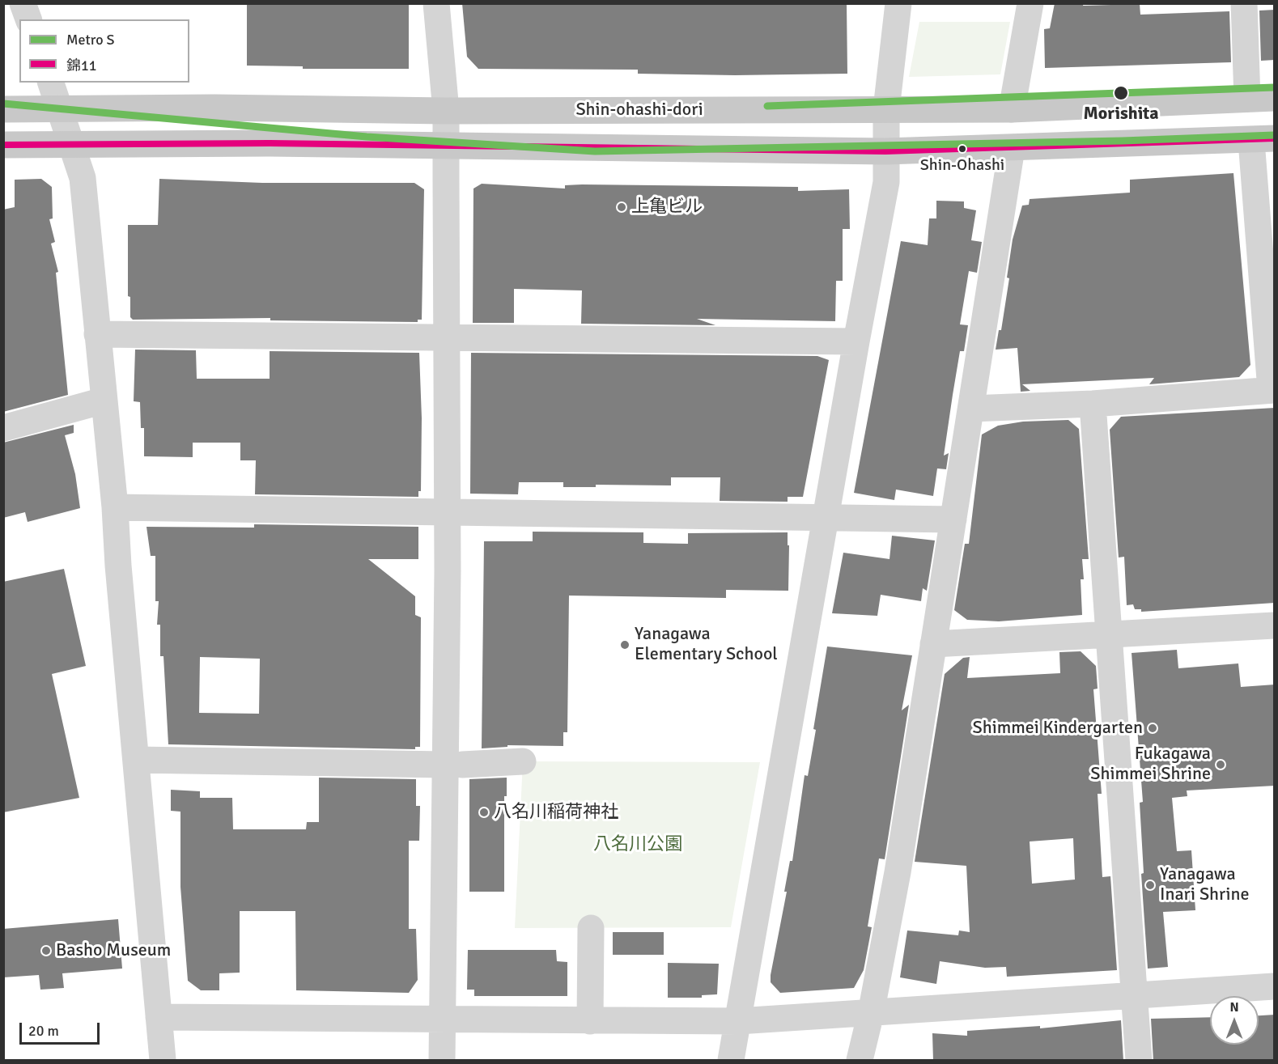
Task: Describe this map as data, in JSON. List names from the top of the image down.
{
  "streets": {
    "main road": ["Shin-ohashi-dori"]
  },
  "parks": ["八名川公園"],
  "places": [
    "Morishita",
    "Shin-Ohashi",
    "上亀ビル",
    "Yanagawa Elementary School",
    "Shimmei Kindergarten",
    "Fukagawa Shimmei Shrine",
    "八名川稲荷神社",
    "Yanagawa Inari Shrine",
    "Basho Museum"
  ],
  "lines": ["metro line S", "transit line 錦11"],
  "legend": ["Metro S", "錦11"],
  "scale_bar": "20 m",
  "north": "top"
}
